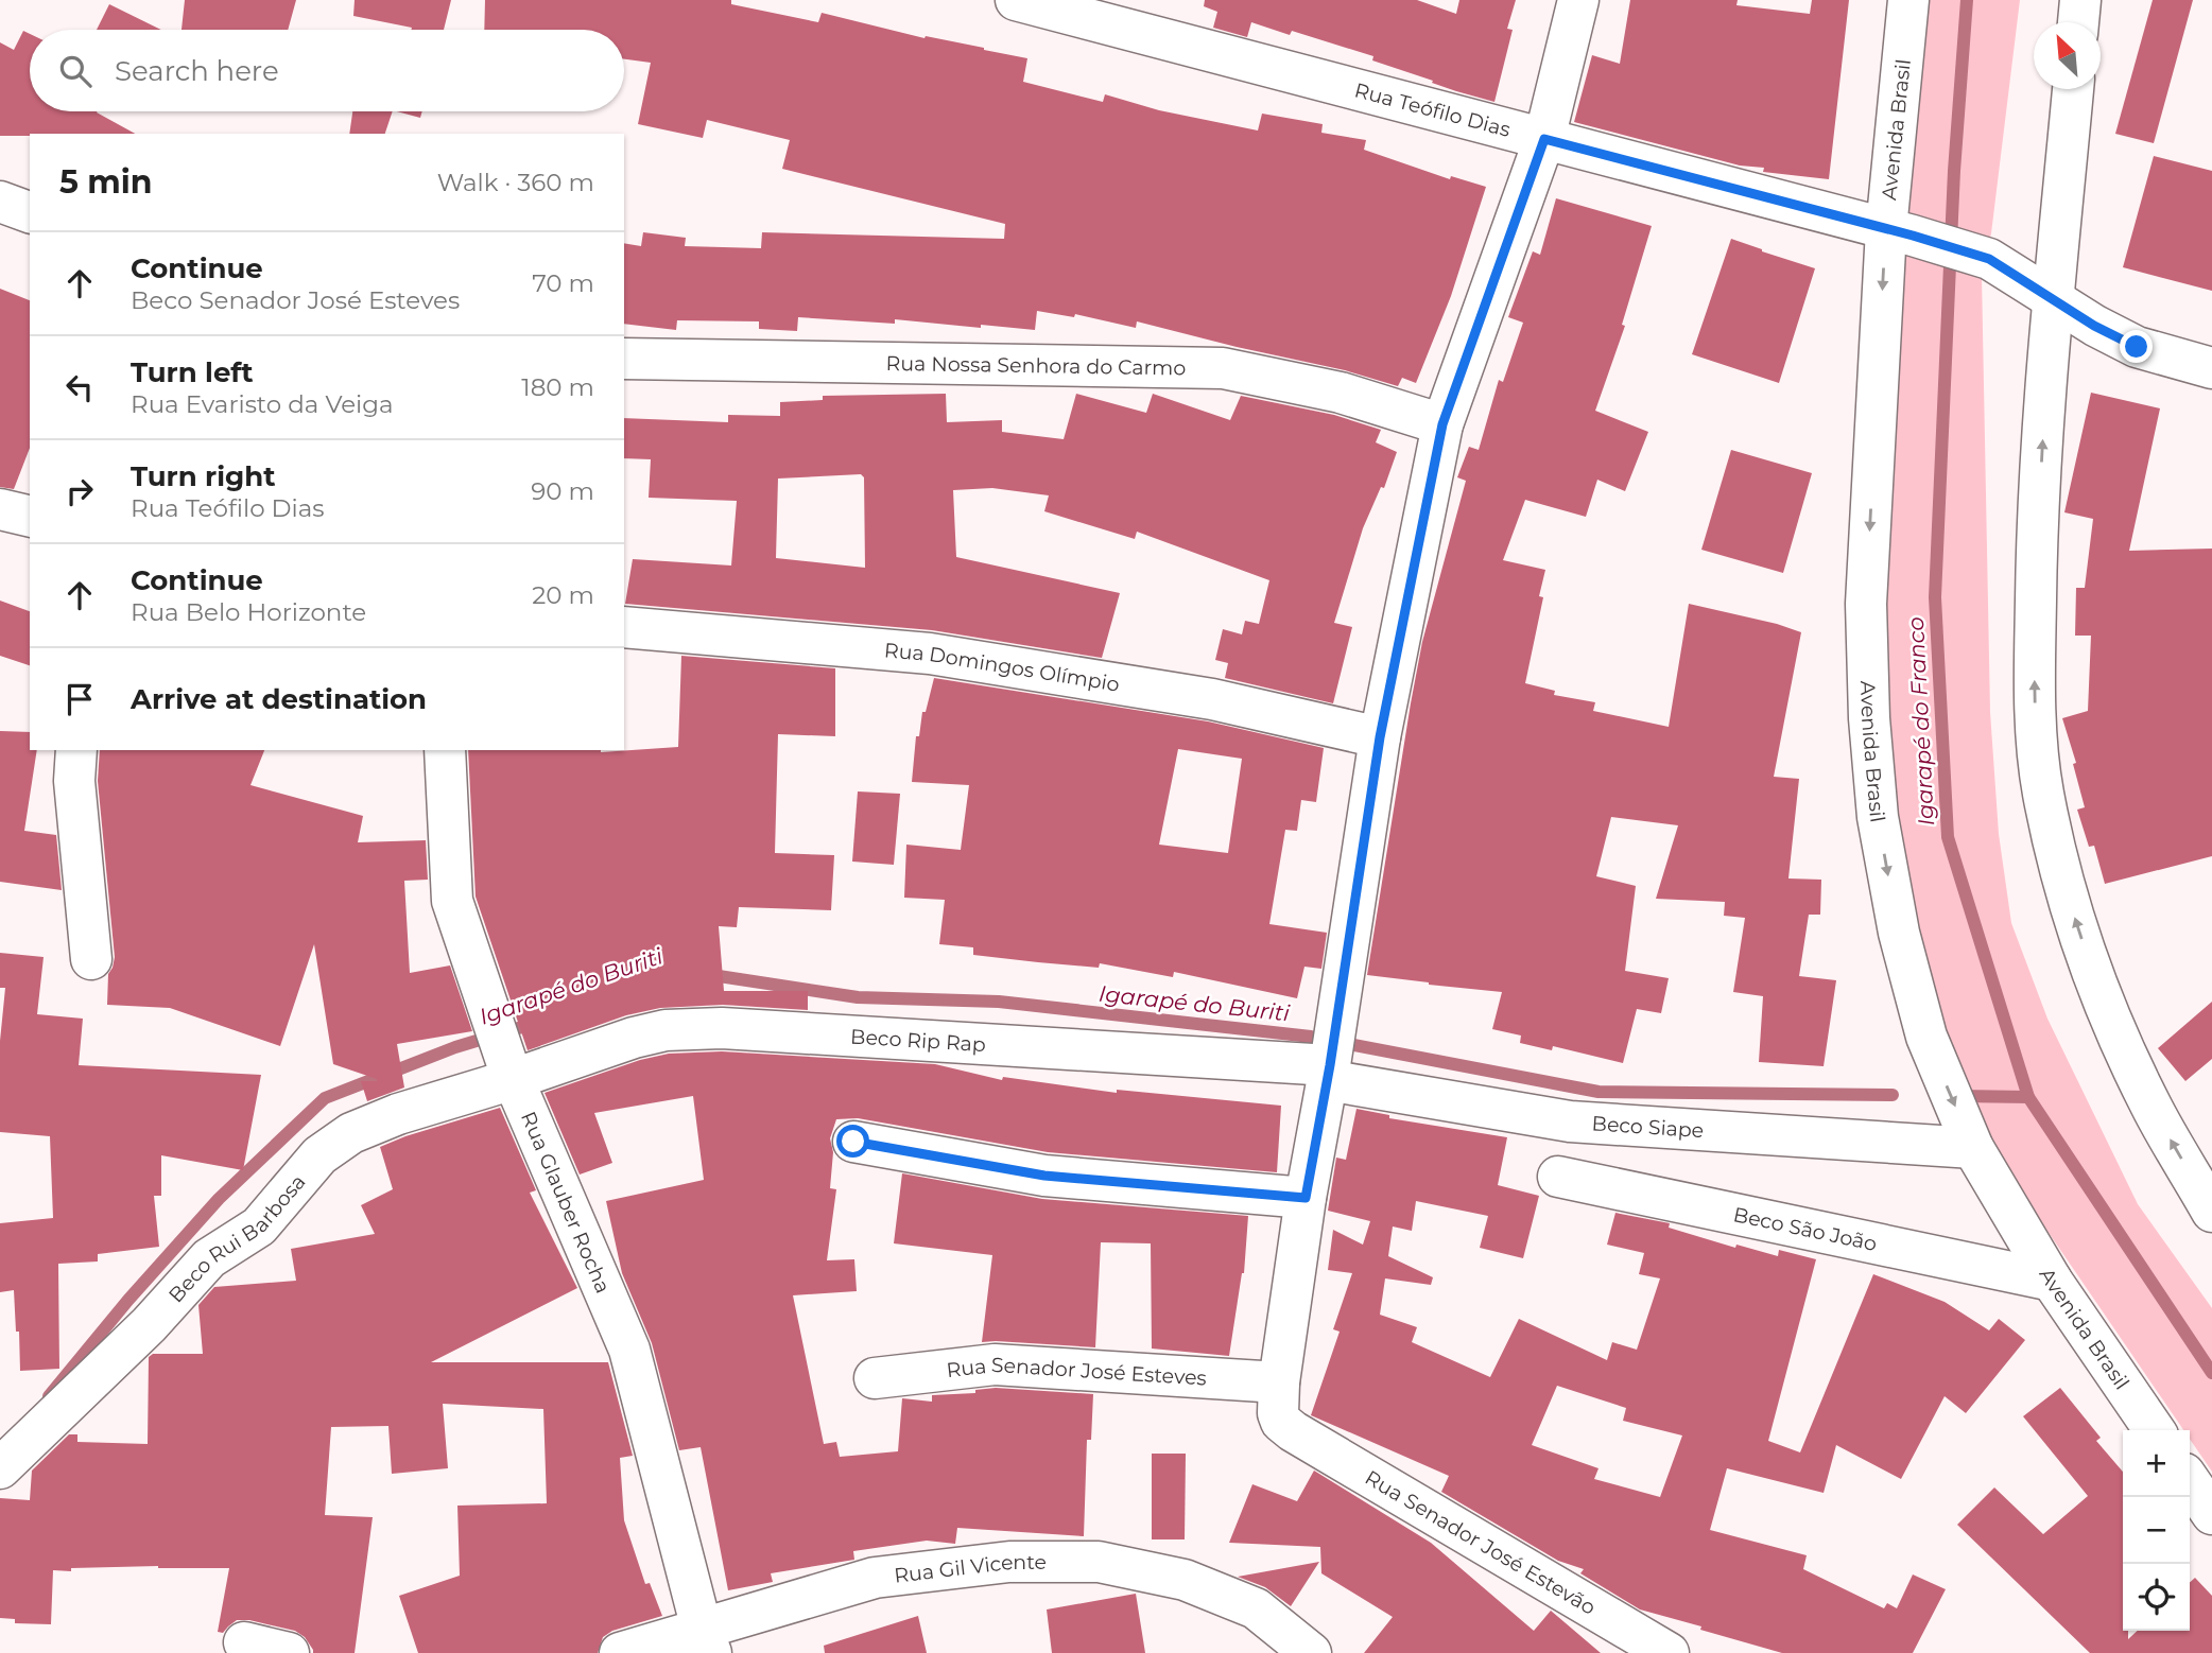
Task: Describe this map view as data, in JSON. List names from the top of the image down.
{
  "streets": {
    "main road": [
      "Rua Teófilo Dias",
      "Avenida Brasil",
      "Rua Nossa Senhora do Carmo",
      "Rua Domingos Olímpio",
      "Beco Rip Rap",
      "Beco Siape",
      "Rua Glauber Rocha",
      "Beco São João",
      "Beco Rui Barbosa",
      "Rua Senador José Esteves",
      "Rua Senador José Estevão",
      "Rua Gil Vicente"
    ]
  },
  "crossings": [
    ["Rua Teófilo Dias", "Avenida Brasil"],
    ["Avenida Brasil", "Beco Siape"],
    ["Avenida Brasil", "Beco São João"],
    ["Beco Rip Rap", "Beco Siape"],
    ["Beco Rip Rap", "Rua Glauber Rocha"],
    ["Beco Rip Rap", "Beco Rui Barbosa"],
    ["Rua Glauber Rocha", "Beco Rui Barbosa"],
    ["Rua Glauber Rocha", "Rua Gil Vicente"],
    ["Rua Senador José Esteves", "Rua Senador José Estevão"]
  ],
  "water": ["Igarapé do Franco", "Igarapé do Buriti"],
  "north": "top left",
  "page": {
    "search": "Search here",
    "heading": ["5 min", "Walk · 360 m"],
    "list": [
      ["Continue", "Beco Senador José Esteves", "70 m"],
      ["Turn left", "Rua Evaristo da Veiga", "180 m"],
      ["Turn right", "Rua Teófilo Dias", "90 m"],
      ["Continue", "Rua Belo Horizonte", "20 m"],
      "Arrive at destination"
    ],
    "map_buttons": ["+", "−"]
  }
}
